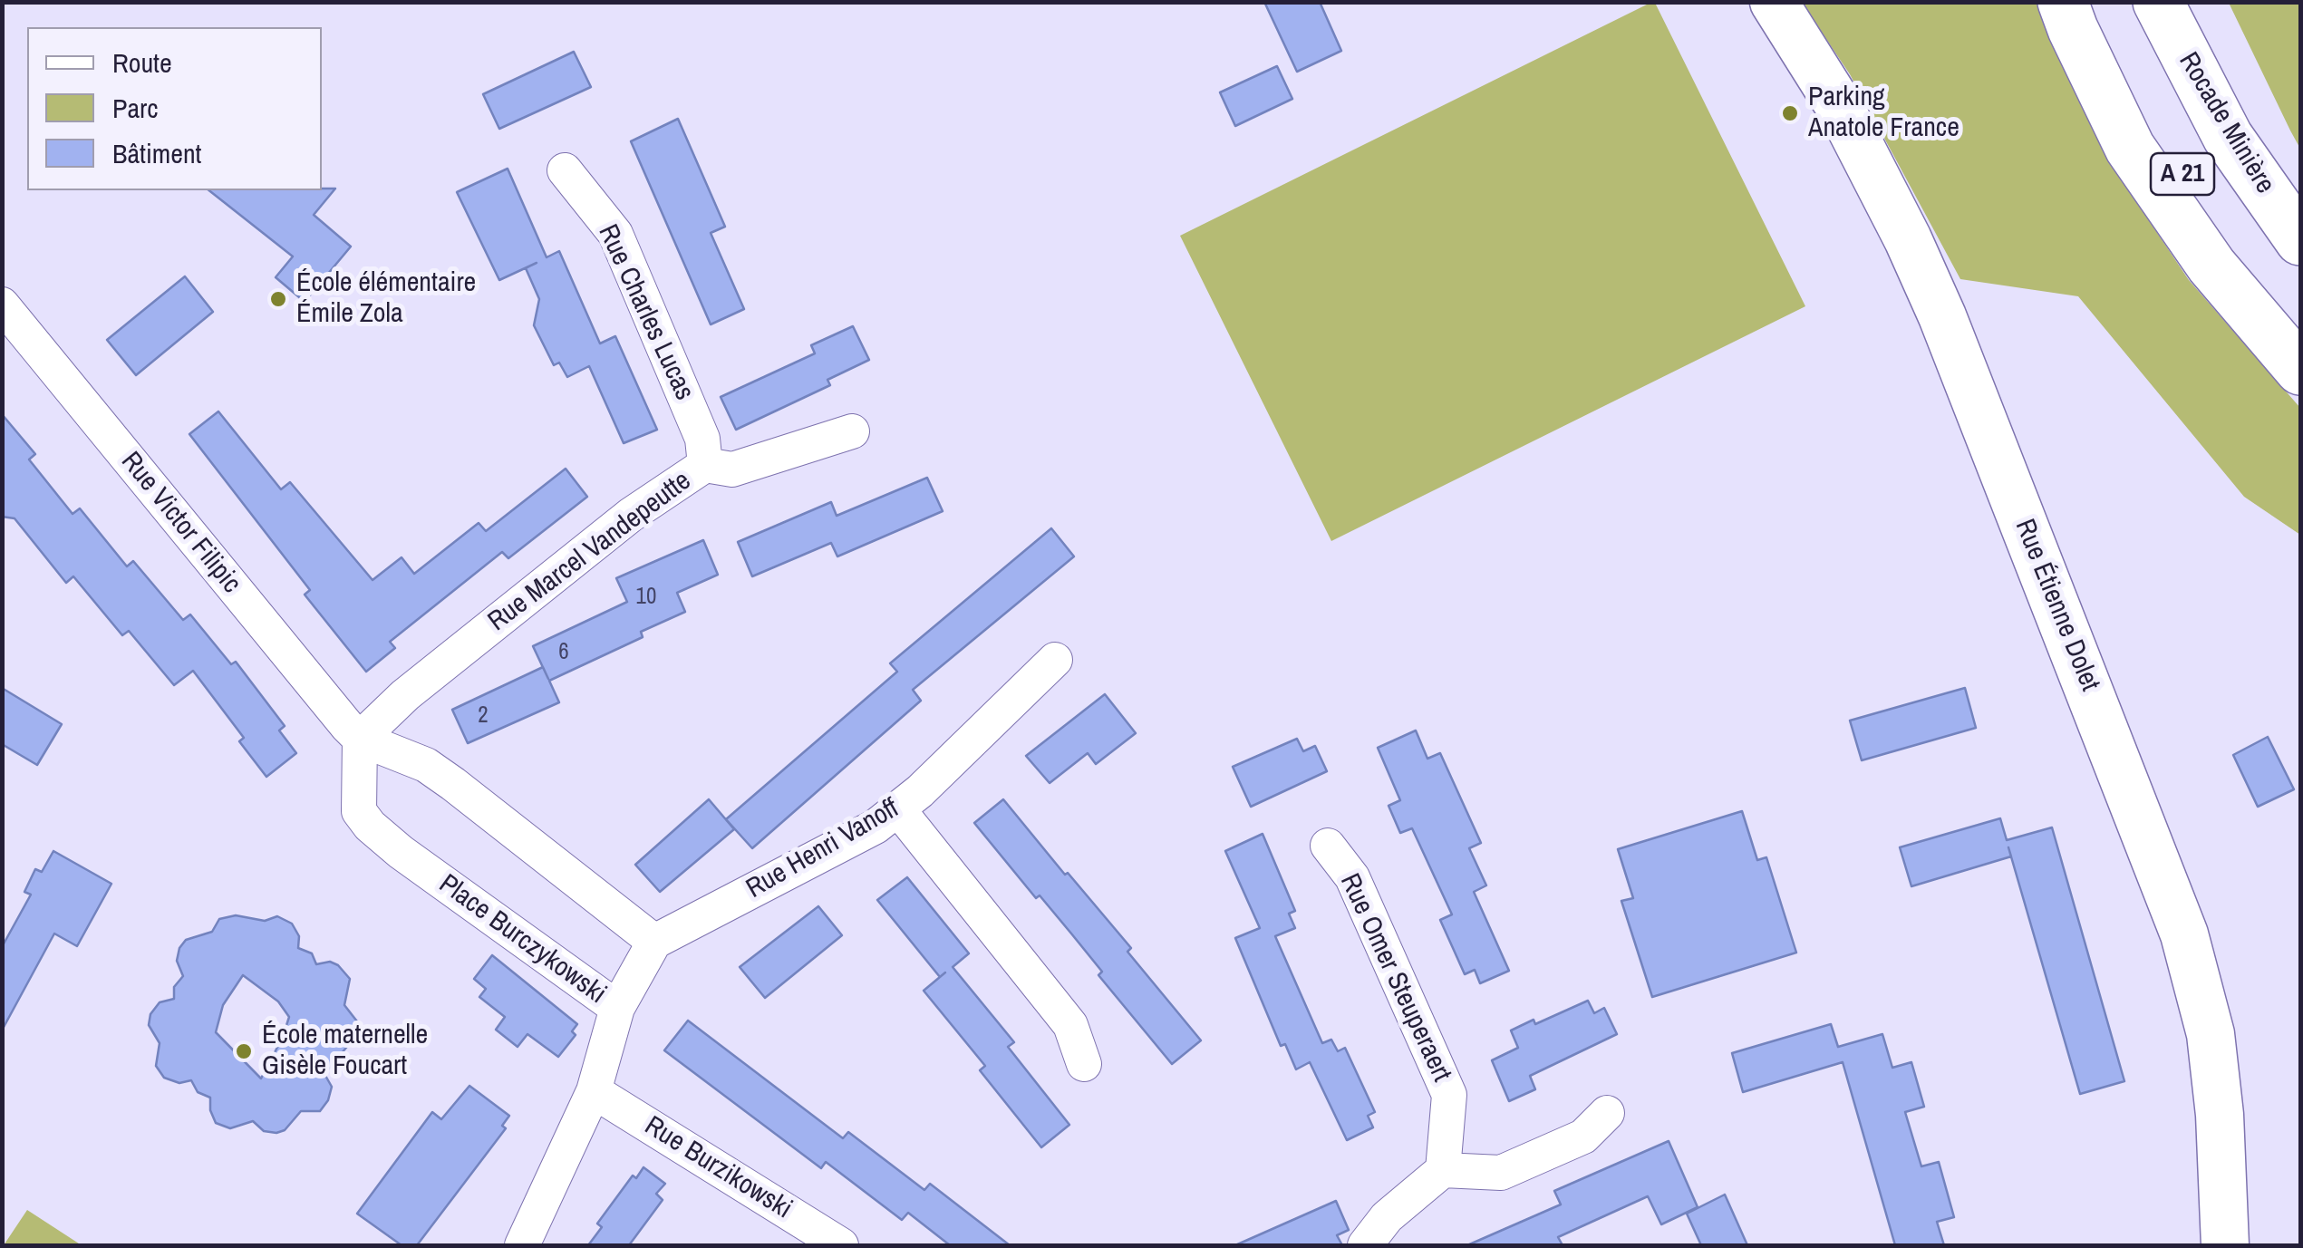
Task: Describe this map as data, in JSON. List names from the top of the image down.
{
  "streets": {
    "highway": ["Rocade Minière", "A 21"],
    "street": [
      "Rue Charles Lucas",
      "Rue Victor Filipic",
      "Rue Marcel Vandepeutte",
      "Rue Étienne Dolet",
      "Rue Henri Vanoff",
      "Place Burczykowski",
      "Rue Omer Steuperaert",
      "Rue Burzikowski"
    ]
  },
  "crossings": [
    ["Rue Charles Lucas", "Rue Marcel Vandepeutte"],
    ["Rue Victor Filipic", "Rue Marcel Vandepeutte"],
    ["Rue Victor Filipic", "Place Burczykowski"],
    ["Rue Marcel Vandepeutte", "Place Burczykowski"],
    ["Rue Henri Vanoff", "Place Burczykowski"]
  ],
  "places": ["Parking Anatole France", "École élémentaire Émile Zola", "École maternelle Gisèle Foucart"],
  "house_numbers": ["10", "6", "2"],
  "legend": ["Route", "Parc", "Bâtiment"]
}
